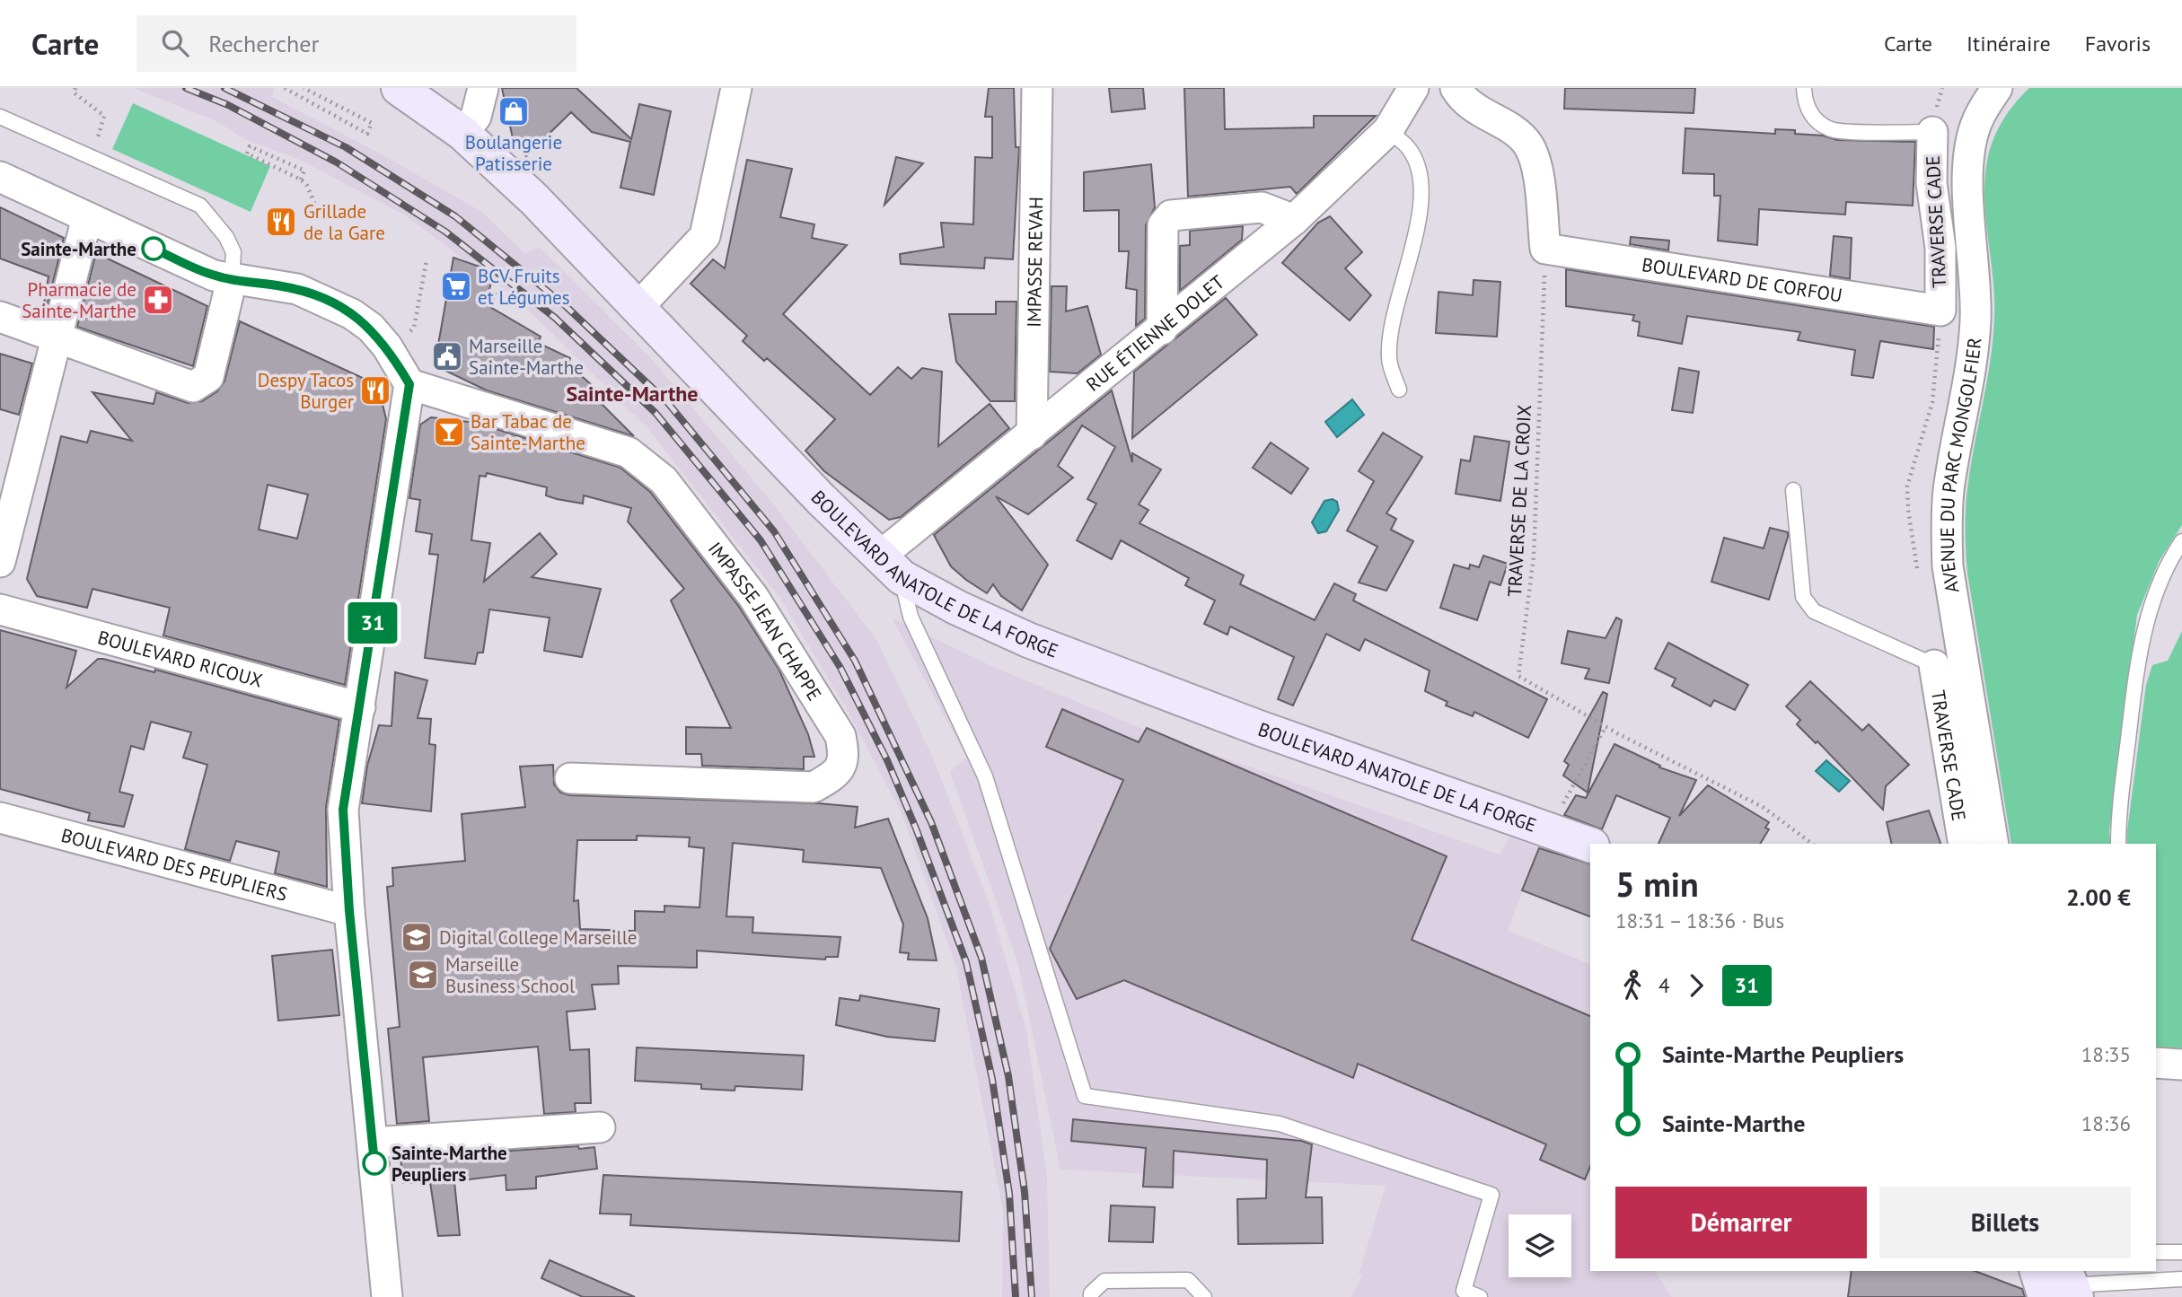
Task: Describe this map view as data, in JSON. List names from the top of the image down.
{
  "streets": {
    "main road": ["BOULEVARD ANATOLE DE LA FORGE"],
    "street": [
      "TRAVERSE CADE",
      "IMPASSE REVAH",
      "BOULEVARD DE CORFOU",
      "RUE ÉTIENNE DOLET",
      "AVENUE DU PARC MONGOLFIER",
      "IMPASSE JEAN CHAPPE",
      "BOULEVARD RICOUX",
      "BOULEVARD DES PEUPLIERS"
    ],
    "path": ["TRAVERSE DE LA CROIX"]
  },
  "crossings": [
    ["TRAVERSE CADE", "BOULEVARD DE CORFOU"],
    ["IMPASSE REVAH", "RUE ÉTIENNE DOLET"],
    ["BOULEVARD DE CORFOU", "TRAVERSE DE LA CROIX"],
    ["RUE ÉTIENNE DOLET", "BOULEVARD ANATOLE DE LA FORGE"]
  ],
  "districts": ["Sainte-Marthe"],
  "places": {
    "shop": ["Boulangerie Patisserie"],
    "restaurant": ["Grillade de la Gare", "Despy Tacos Burger"],
    "other": ["Sainte-Marthe", "Sainte-Marthe Peupliers"],
    "supermarket": ["BCV Fruits et Légumes"],
    "pharmacy": ["Pharmacie de Sainte-Marthe"],
    "public building": ["Marseille Sainte-Marthe"],
    "bar": ["Bar Tabac de Sainte-Marthe"],
    "school or university": ["Digital College Marseille", "Marseille Business School"]
  },
  "lines": ["bus line 31"],
  "page": {
    "header": "Carte",
    "search": "Rechercher",
    "nav": ["Carte", "Itinéraire", "Favoris"],
    "on_map": "31",
    "heading": ["5 min", "18:31 – 18:36 · Bus", "2.00 €"],
    "legs": ["4", "31"],
    "list": [
      {
        "name": "Sainte-Marthe Peupliers",
        "value": "18:35"
      },
      {
        "name": "Sainte-Marthe",
        "value": "18:36"
      }
    ],
    "buttons": ["Démarrer", "Billets"]
  }
}
